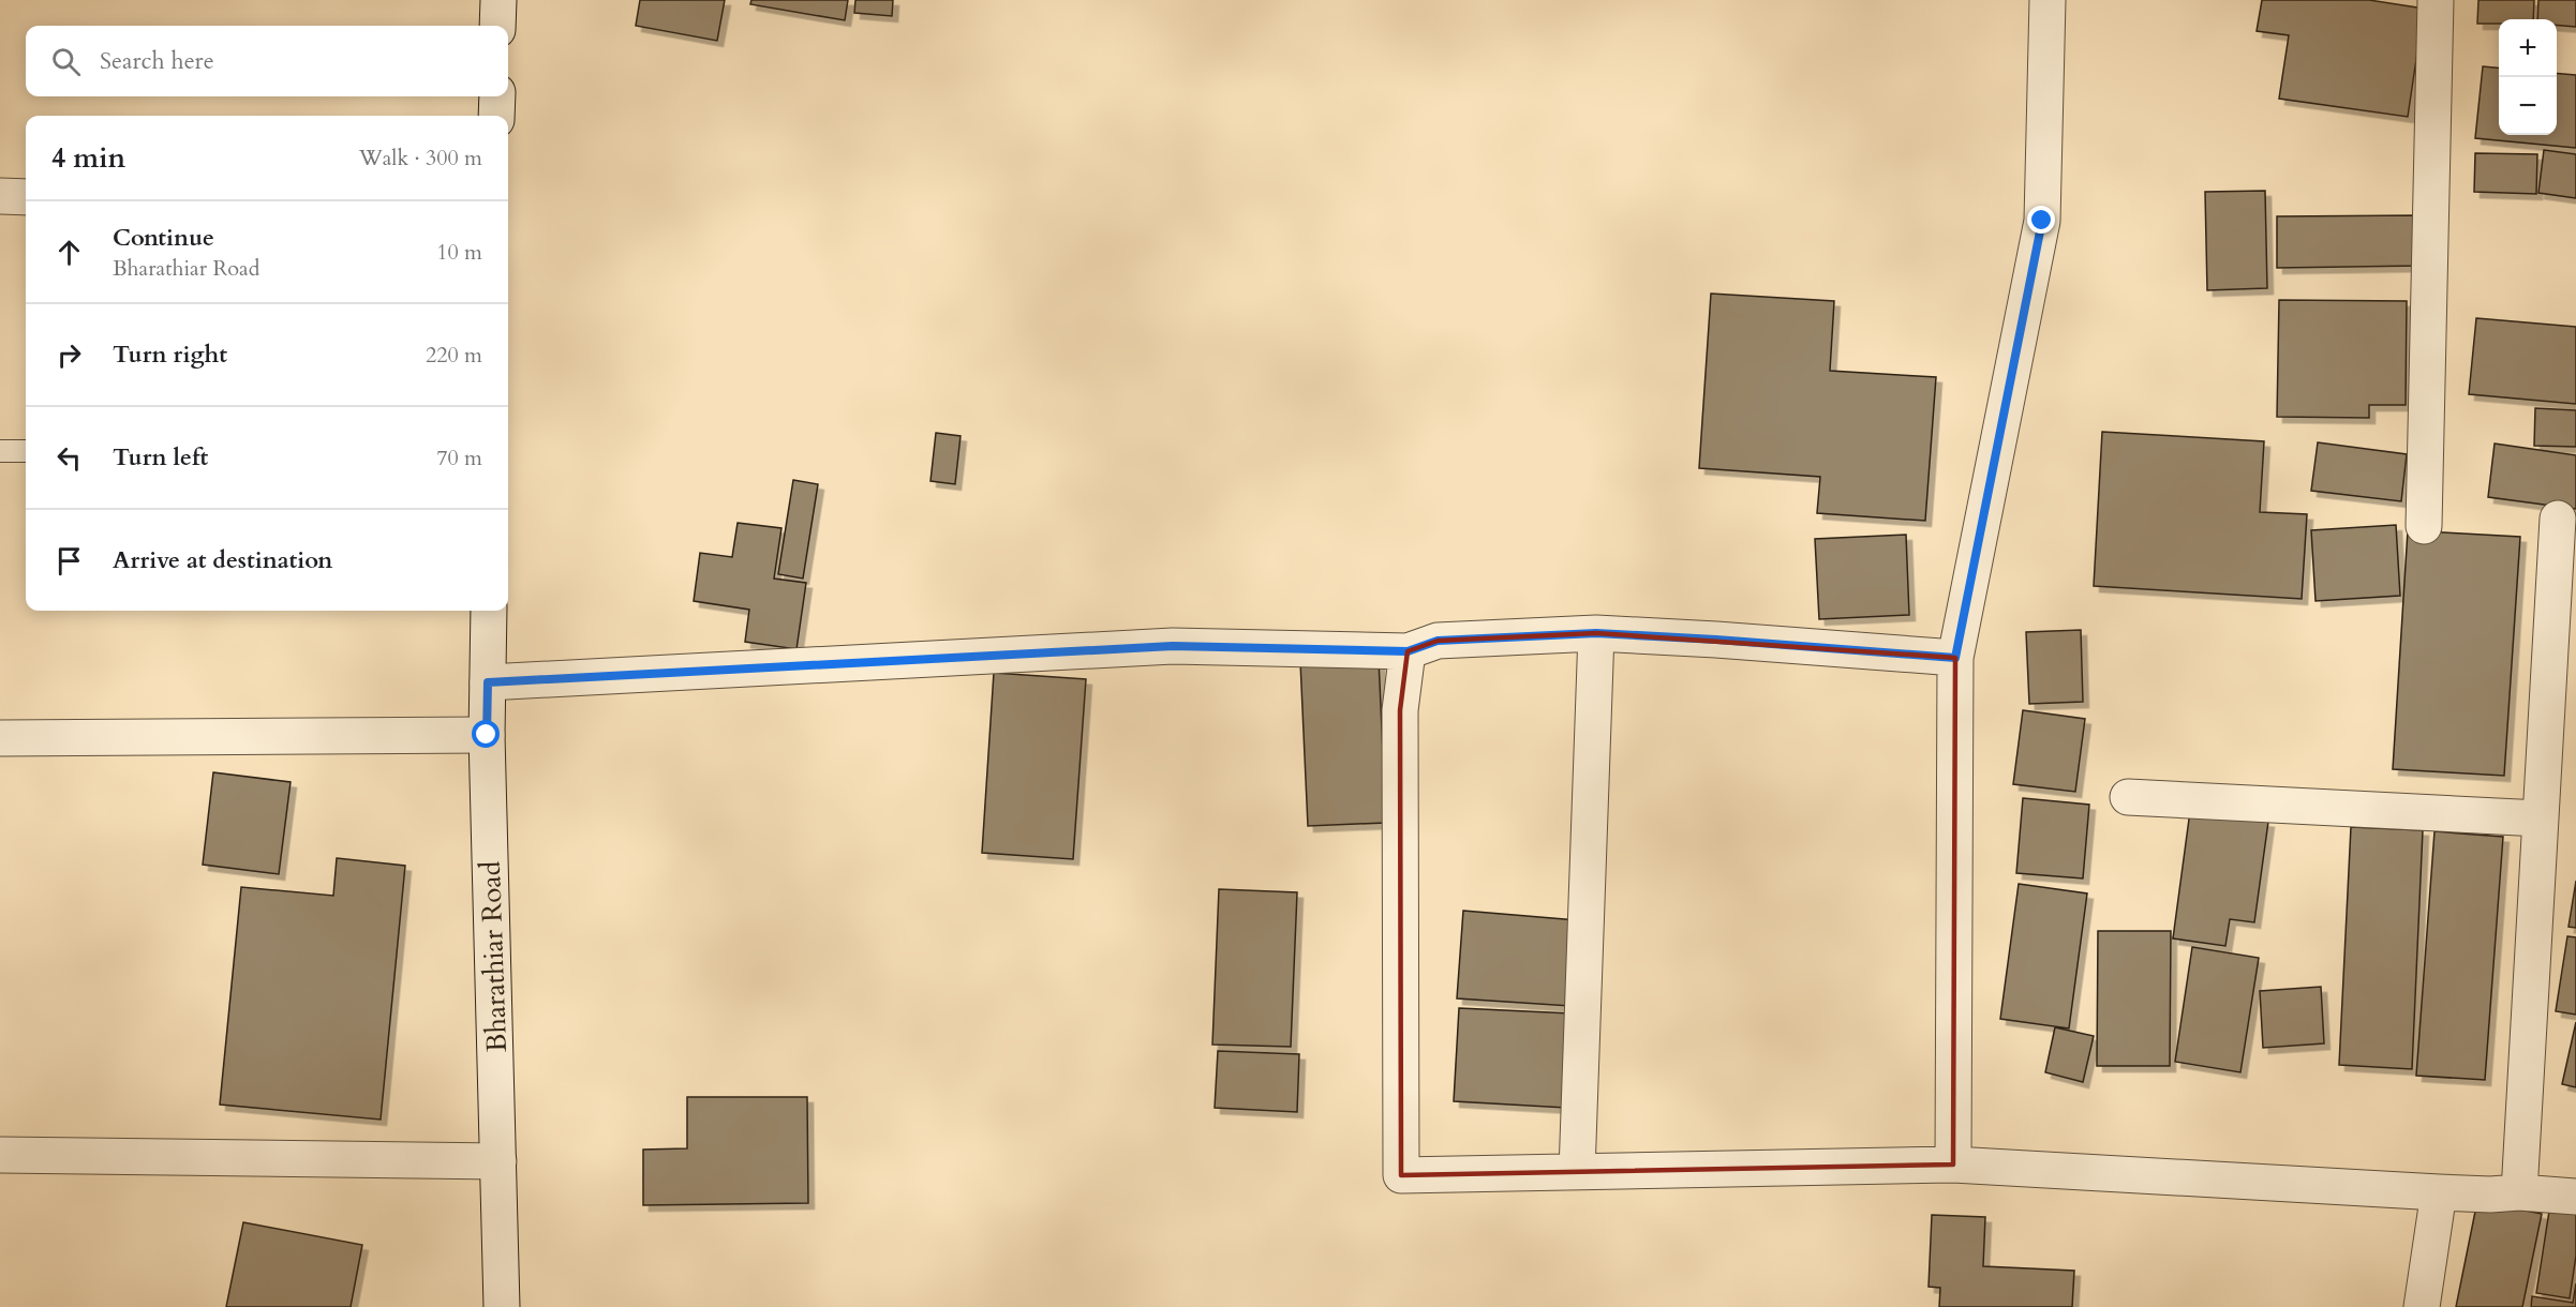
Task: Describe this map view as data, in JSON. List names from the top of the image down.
{
  "streets": {
    "street": ["Bharathiar Road"]
  },
  "page": {
    "map_buttons": ["+", "−"],
    "search": "Search here",
    "heading": ["4 min", "Walk · 300 m"],
    "list": [
      ["Continue", "Bharathiar Road", "10 m"],
      ["Turn right", "220 m"],
      ["Turn left", "70 m"],
      "Arrive at destination"
    ]
  }
}
